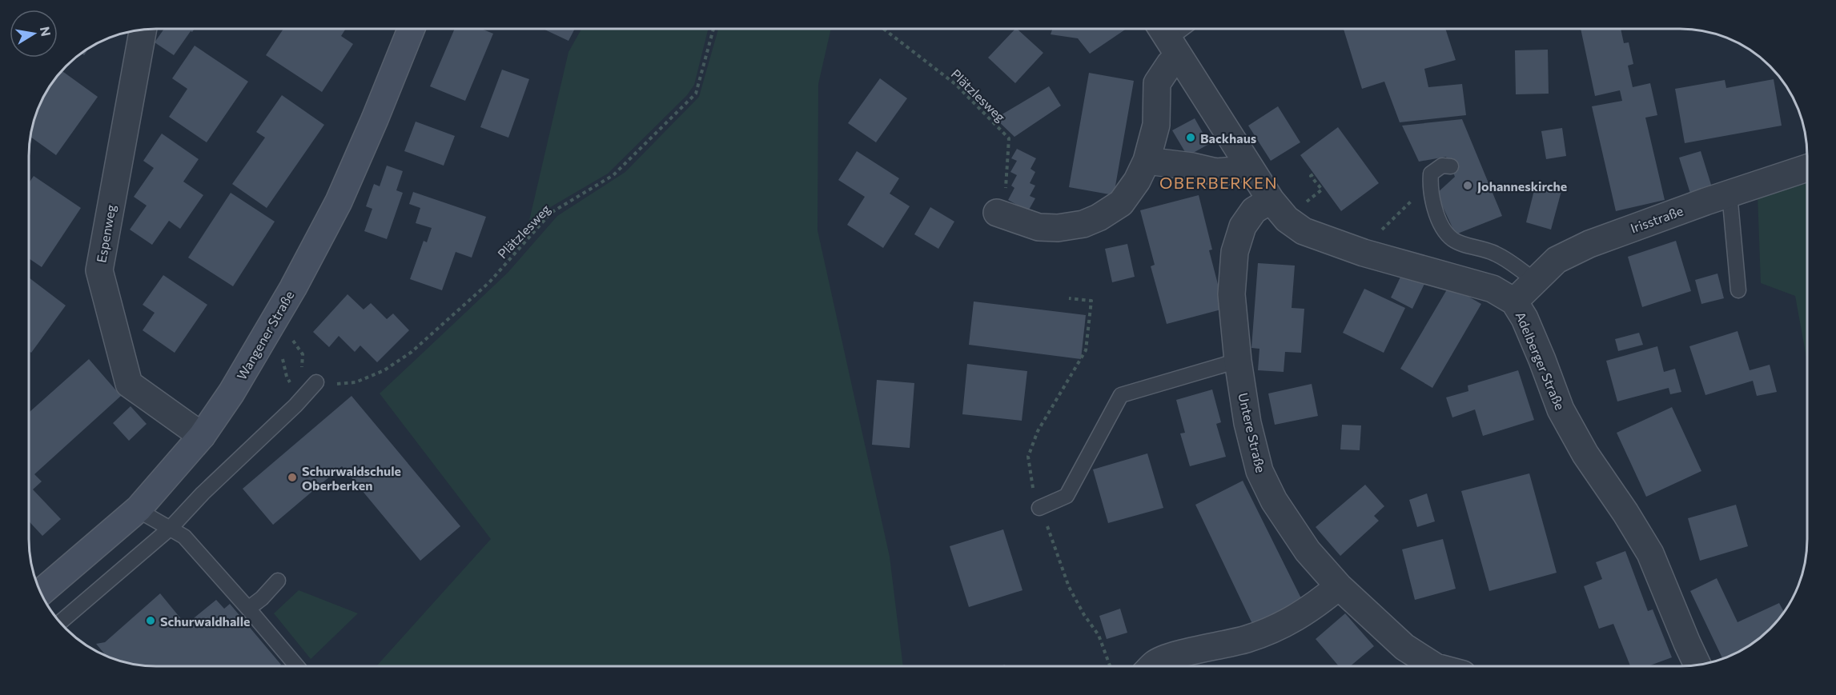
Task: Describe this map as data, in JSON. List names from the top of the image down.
{
  "streets": {
    "main road": ["Wangener Straße"],
    "street": [
      "Irisstraße",
      "Espenweg",
      "Adelberger Straße",
      "Untere Straße"
    ],
    "path": ["Plätzlesweg"]
  },
  "crossings": [
    ["Irisstraße", "Adelberger Straße"],
    ["Espenweg", "Wangener Straße"],
    ["Adelberger Straße", "Untere Straße"]
  ],
  "districts": ["OBERBERKEN"],
  "places": [
    "Backhaus",
    "Johanneskirche",
    "Schurwaldschule Oberberken",
    "Schurwaldhalle"
  ],
  "north": "right"
}
